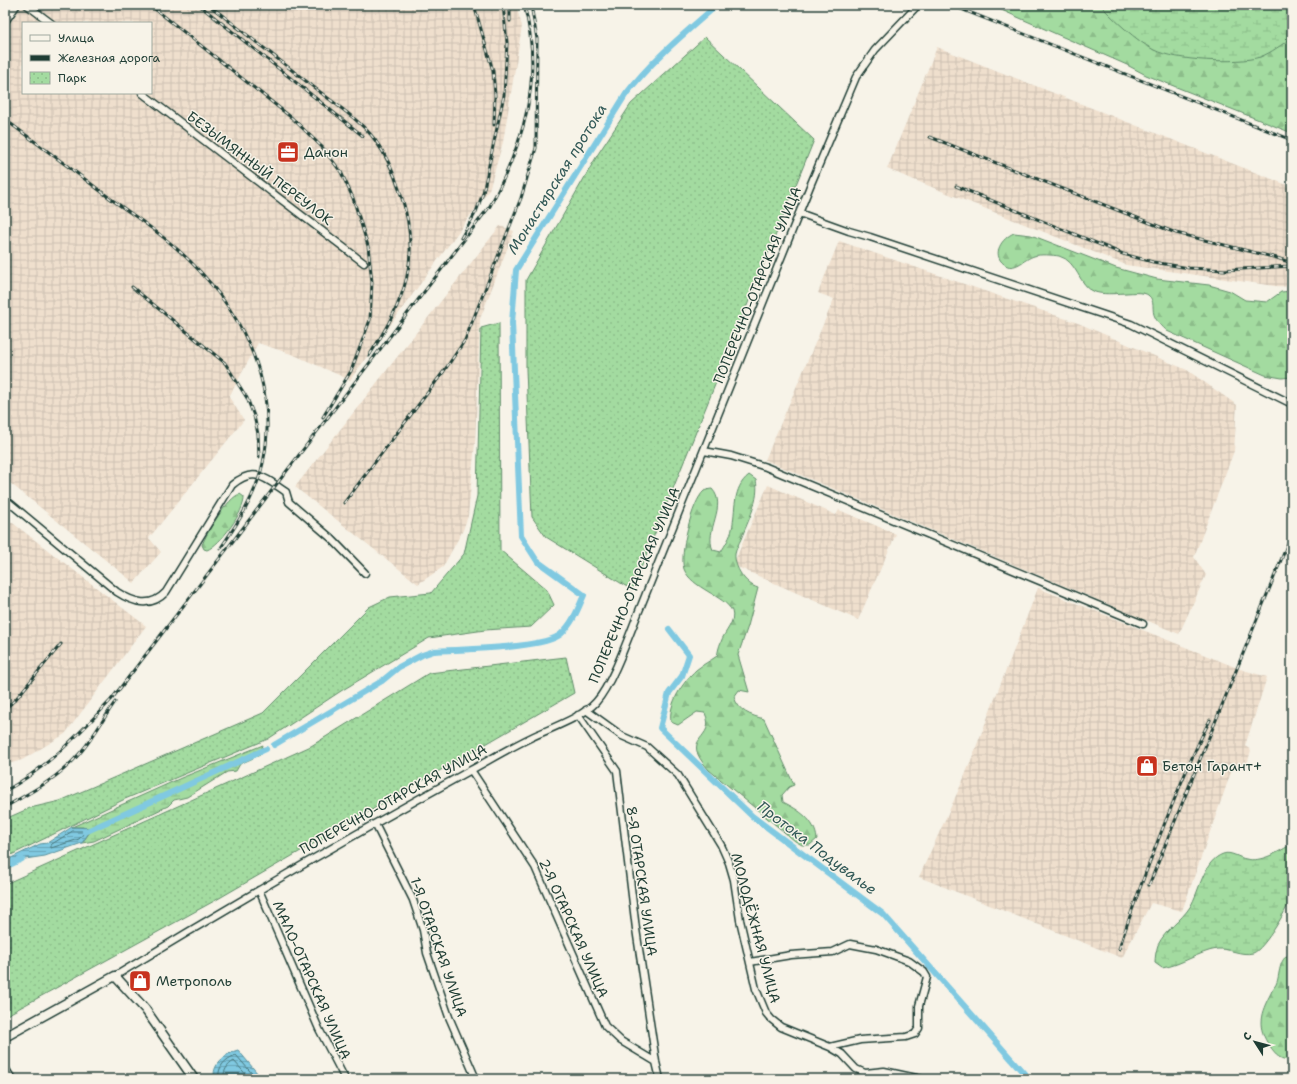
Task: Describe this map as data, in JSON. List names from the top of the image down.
{
  "streets": {
    "street": [
      "БЕЗЫМЯННЫЙ ПЕРЕУЛОК",
      "ПОПЕРЕЧНО-ОТАРСКАЯ УЛИЦА",
      "8-Я ОТАРСКАЯ УЛИЦА",
      "2-Я ОТАРСКАЯ УЛИЦА",
      "МОЛОДЁЖНАЯ УЛИЦА",
      "1-Я ОТАРСКАЯ УЛИЦА",
      "МАЛО-ОТАРСКАЯ УЛИЦА"
    ]
  },
  "crossings": [
    ["ПОПЕРЕЧНО-ОТАРСКАЯ УЛИЦА", "8-Я ОТАРСКАЯ УЛИЦА"],
    ["ПОПЕРЕЧНО-ОТАРСКАЯ УЛИЦА", "2-Я ОТАРСКАЯ УЛИЦА"],
    ["ПОПЕРЕЧНО-ОТАРСКАЯ УЛИЦА", "МОЛОДЁЖНАЯ УЛИЦА"],
    ["ПОПЕРЕЧНО-ОТАРСКАЯ УЛИЦА", "1-Я ОТАРСКАЯ УЛИЦА"],
    ["ПОПЕРЕЧНО-ОТАРСКАЯ УЛИЦА", "МАЛО-ОТАРСКАЯ УЛИЦА"],
    ["8-Я ОТАРСКАЯ УЛИЦА", "2-Я ОТАРСКАЯ УЛИЦА"]
  ],
  "water": ["Монастырская протока", "Протока Подувалье"],
  "places": {
    "office": ["Данон"],
    "shop": ["Бетон Гарант+", "Метрополь"]
  },
  "legend": ["Улица", "Железная дорога", "Парк"],
  "north": "top left"
}
